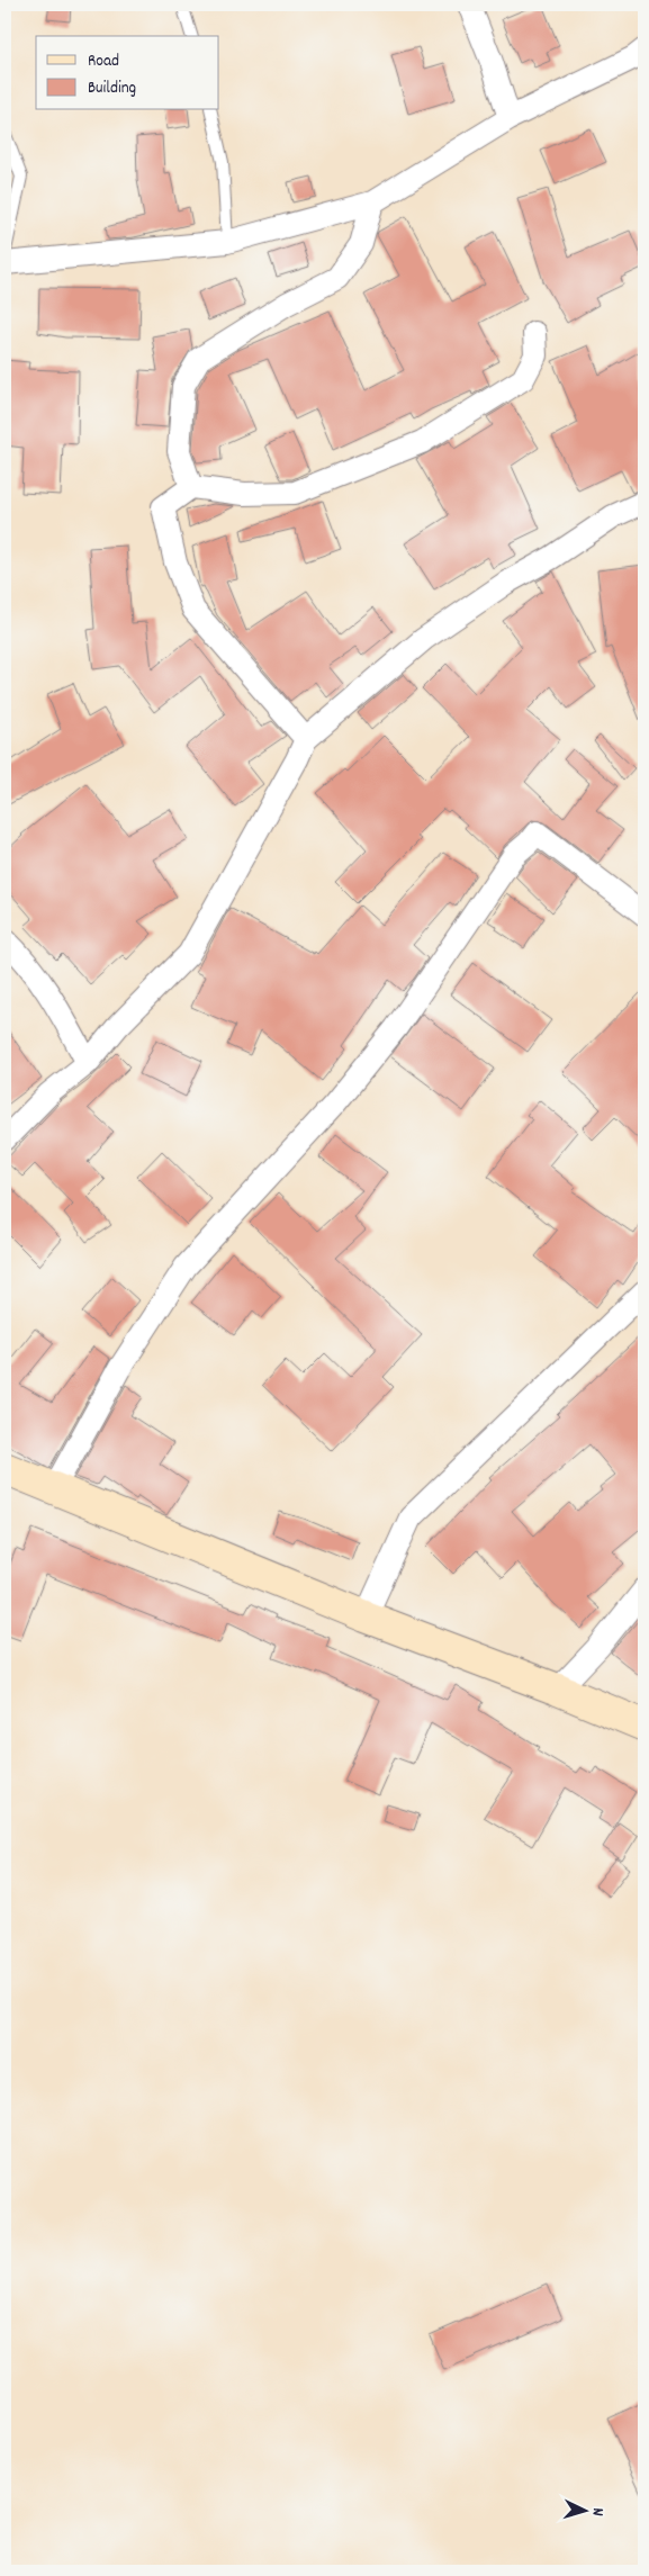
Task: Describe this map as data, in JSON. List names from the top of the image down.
{
  "legend": ["Road", "Building"],
  "north": "right"
}
